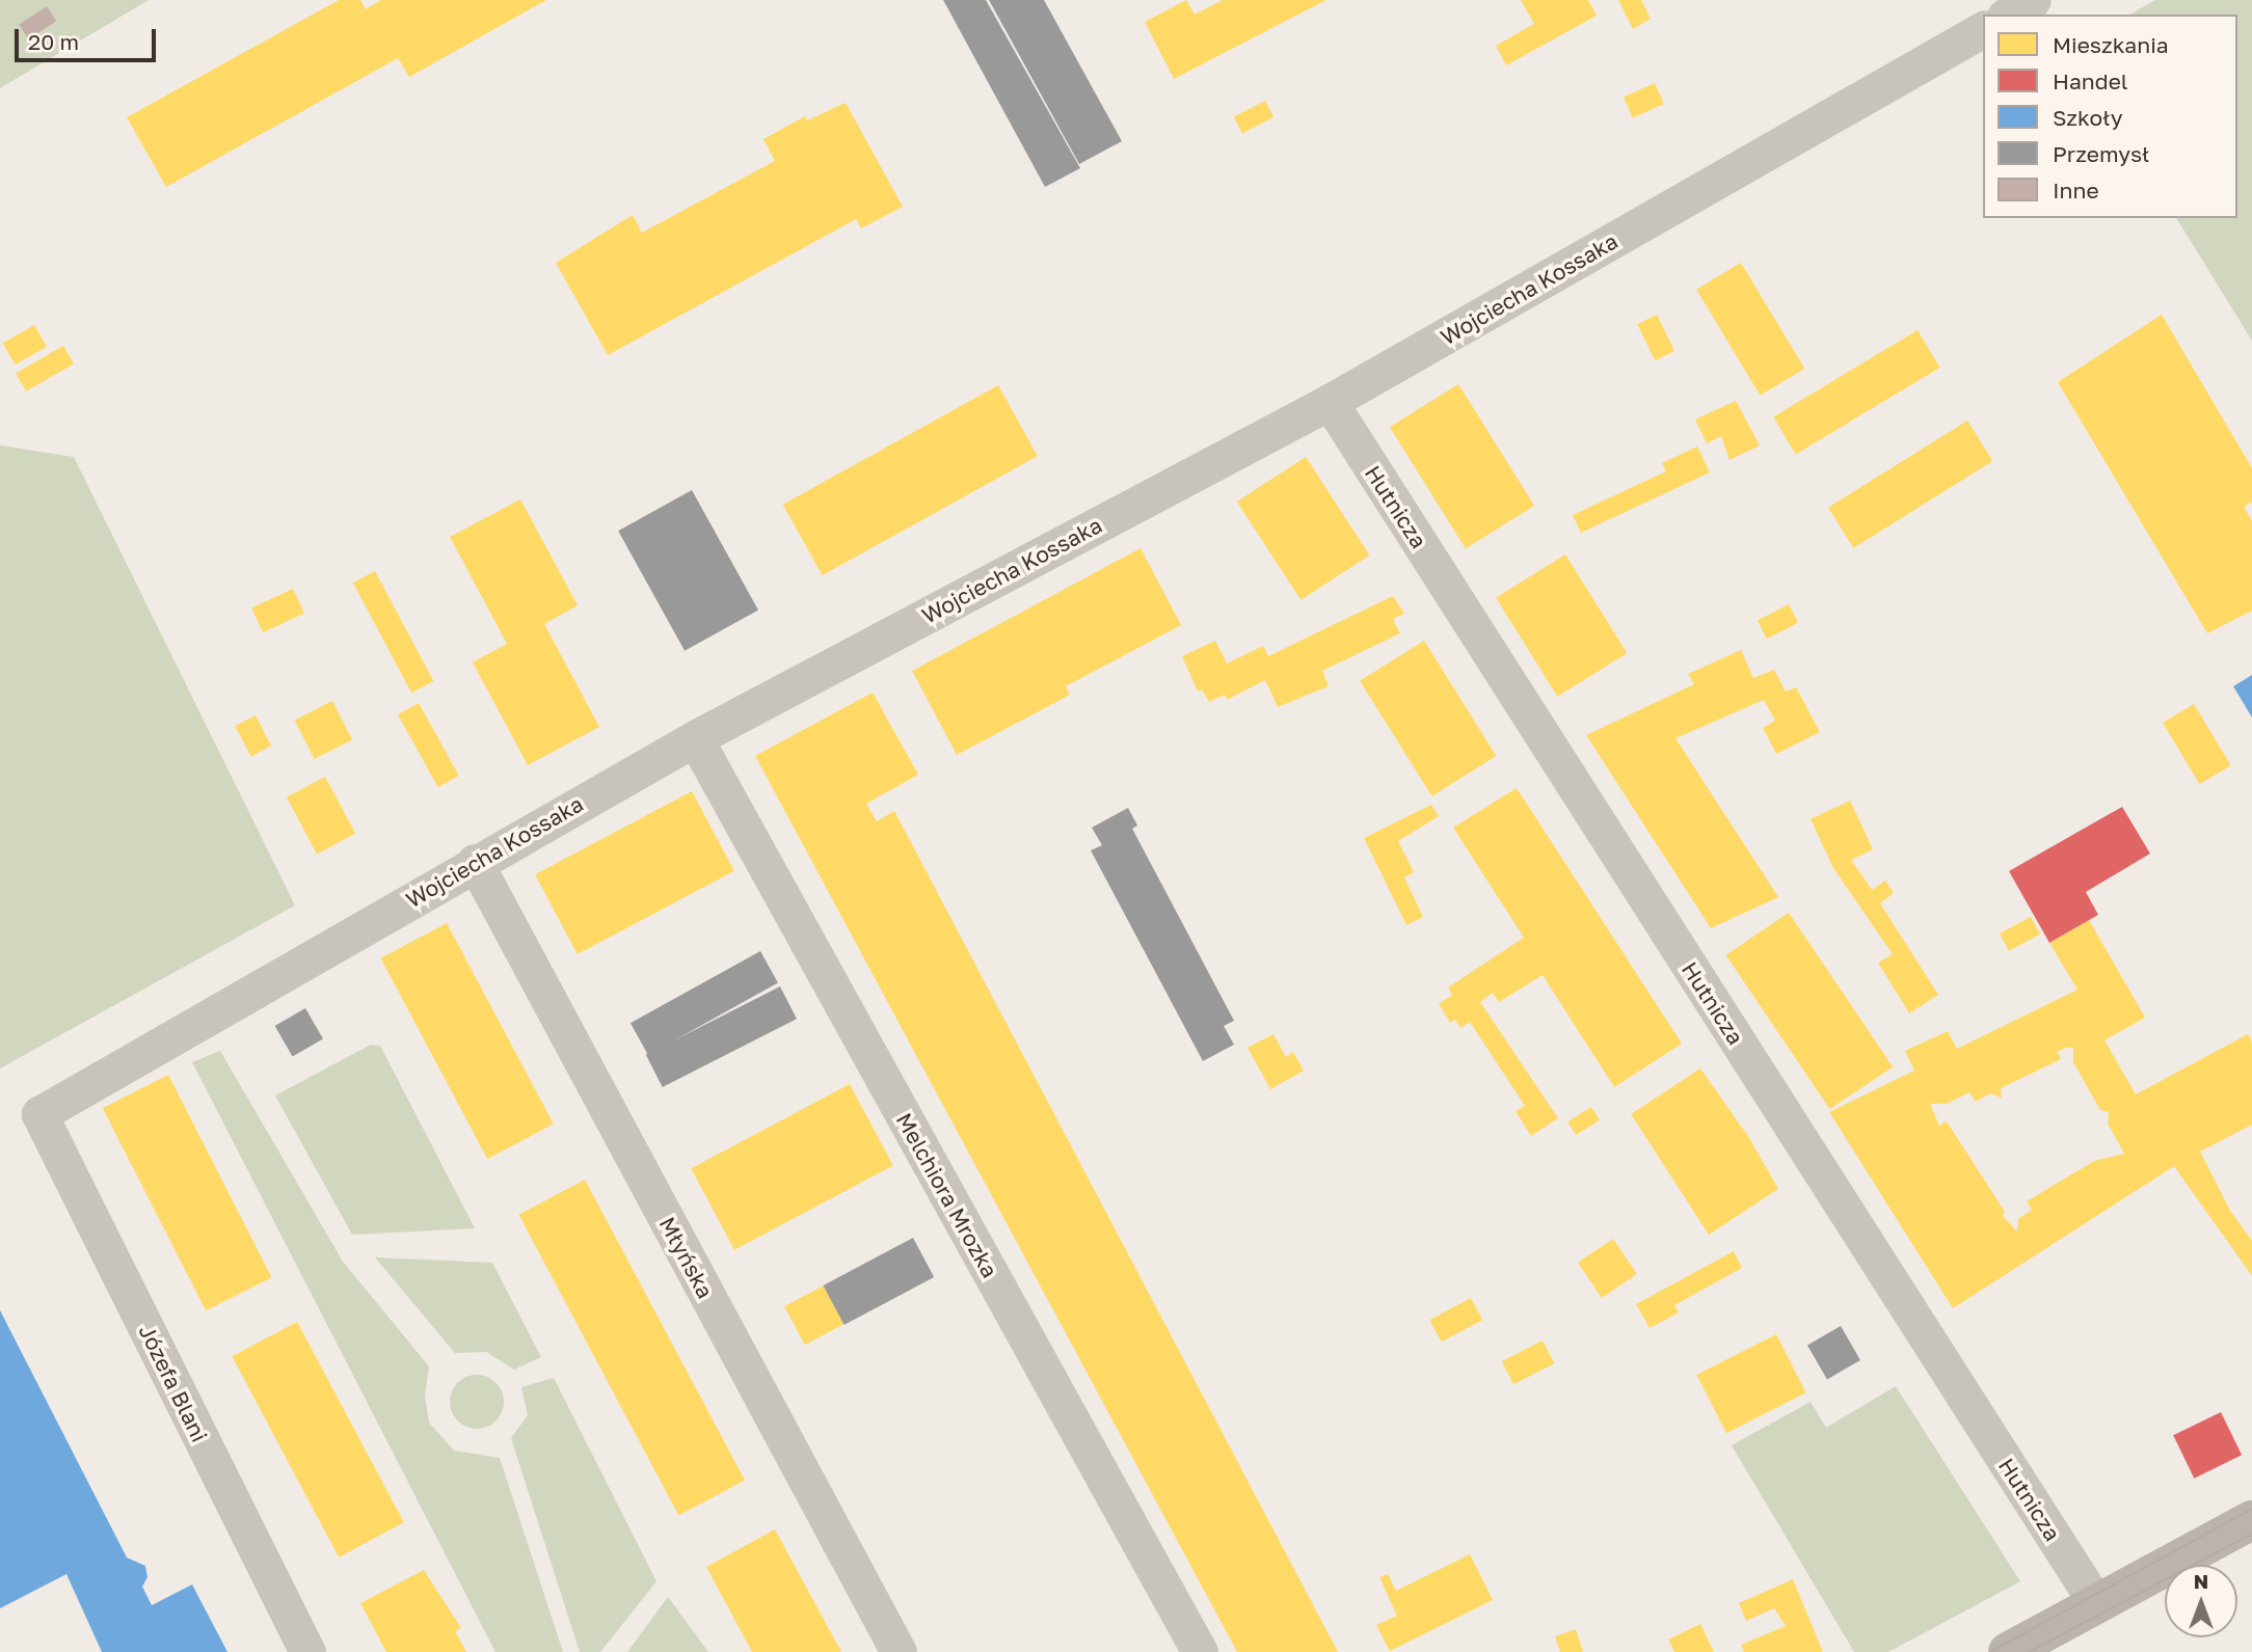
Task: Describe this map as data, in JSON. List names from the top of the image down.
{
  "streets": {
    "street": [
      "Wojciecha Kossaka",
      "Hutnicza",
      "Melchiora Mrozka",
      "Młyńska",
      "Józefa Blani"
    ]
  },
  "crossings": [
    ["Wojciecha Kossaka", "Hutnicza"],
    ["Wojciecha Kossaka", "Melchiora Mrozka"],
    ["Wojciecha Kossaka", "Młyńska"],
    ["Wojciecha Kossaka", "Józefa Blani"]
  ],
  "legend": [
    "Mieszkania",
    "Handel",
    "Szkoły",
    "Przemysł",
    "Inne"
  ],
  "scale_bar": "20 m",
  "north": "top"
}
